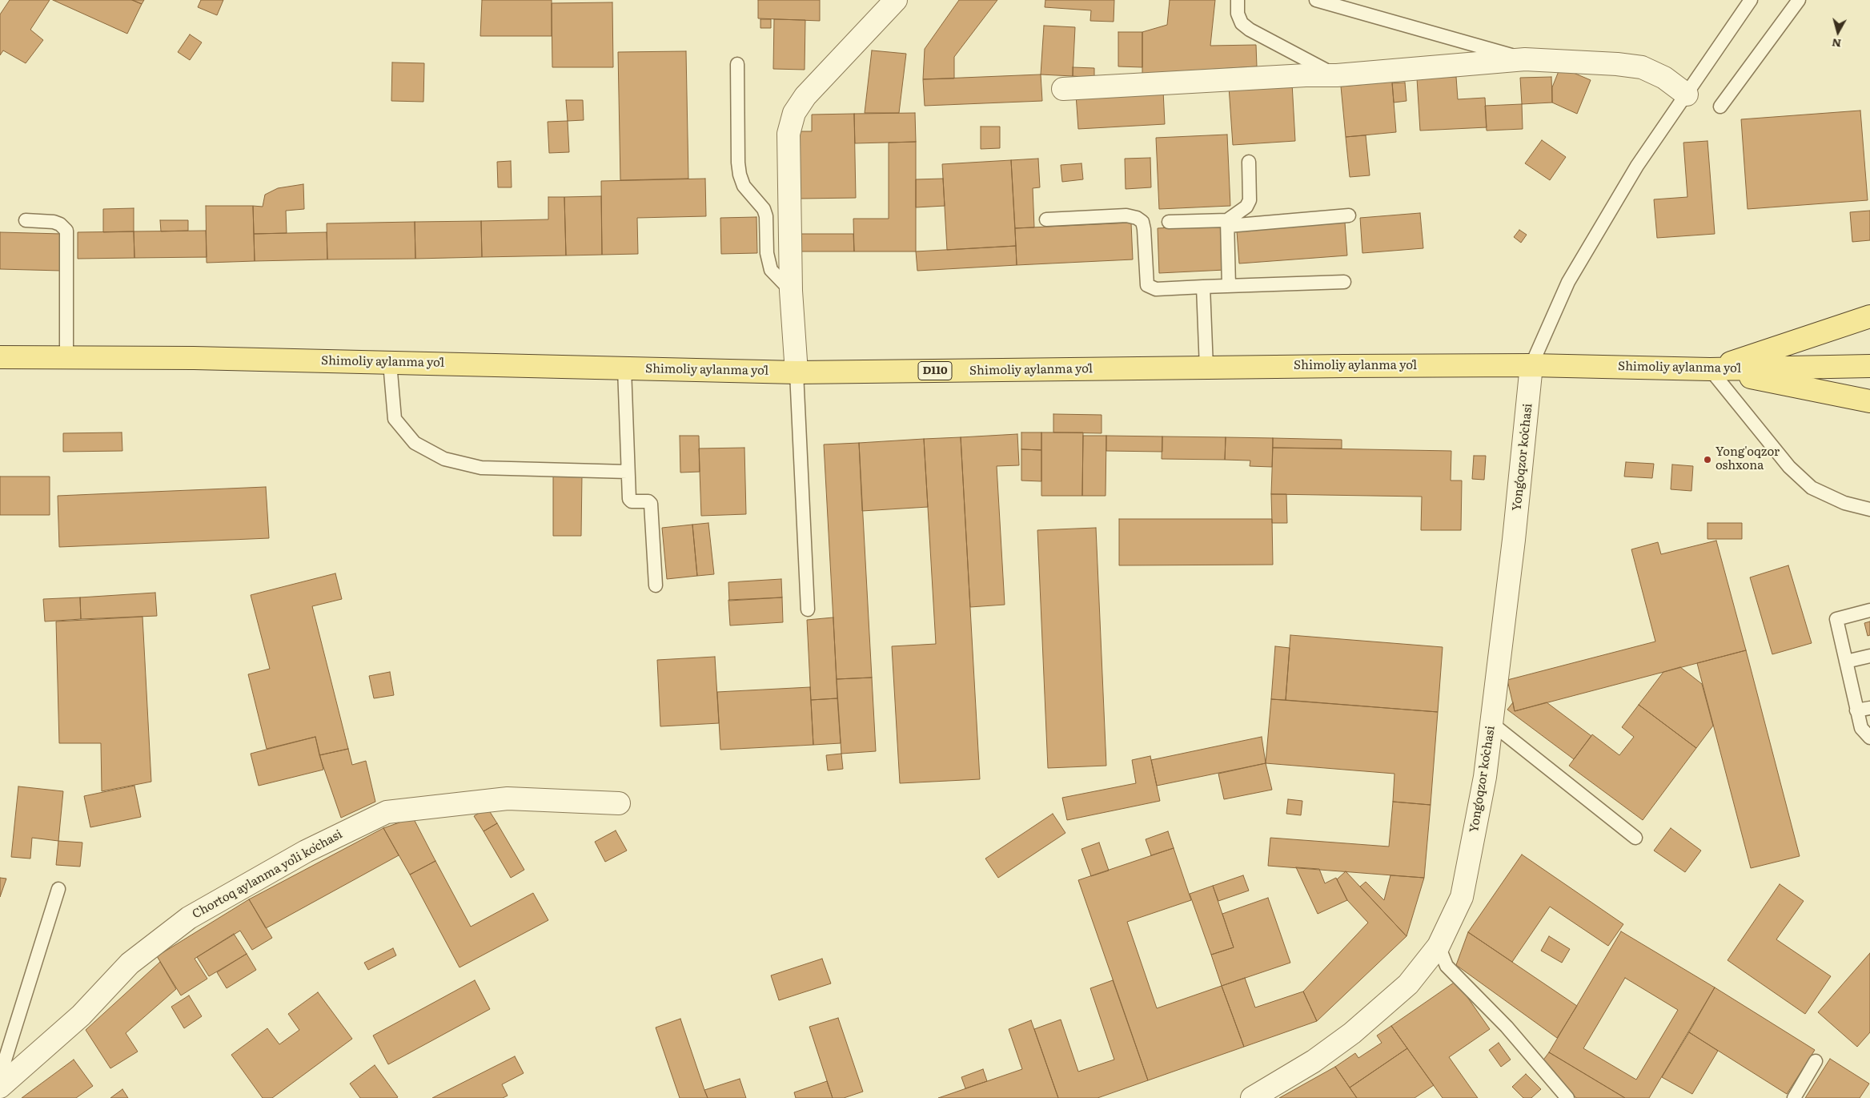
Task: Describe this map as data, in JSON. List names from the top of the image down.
{
  "streets": {
    "main road": ["Shimoliy aylanma yoʻl", "D110"],
    "street": ["Yongʻoqzor koʻchasi", "Chortoq aylanma yoʻli koʻchasi"]
  },
  "crossings": [
    ["Shimoliy aylanma yoʻl", "Yongʻoqzor koʻchasi"]
  ],
  "places": ["Yong'oqzor oshxona"],
  "north": "bottom"
}
